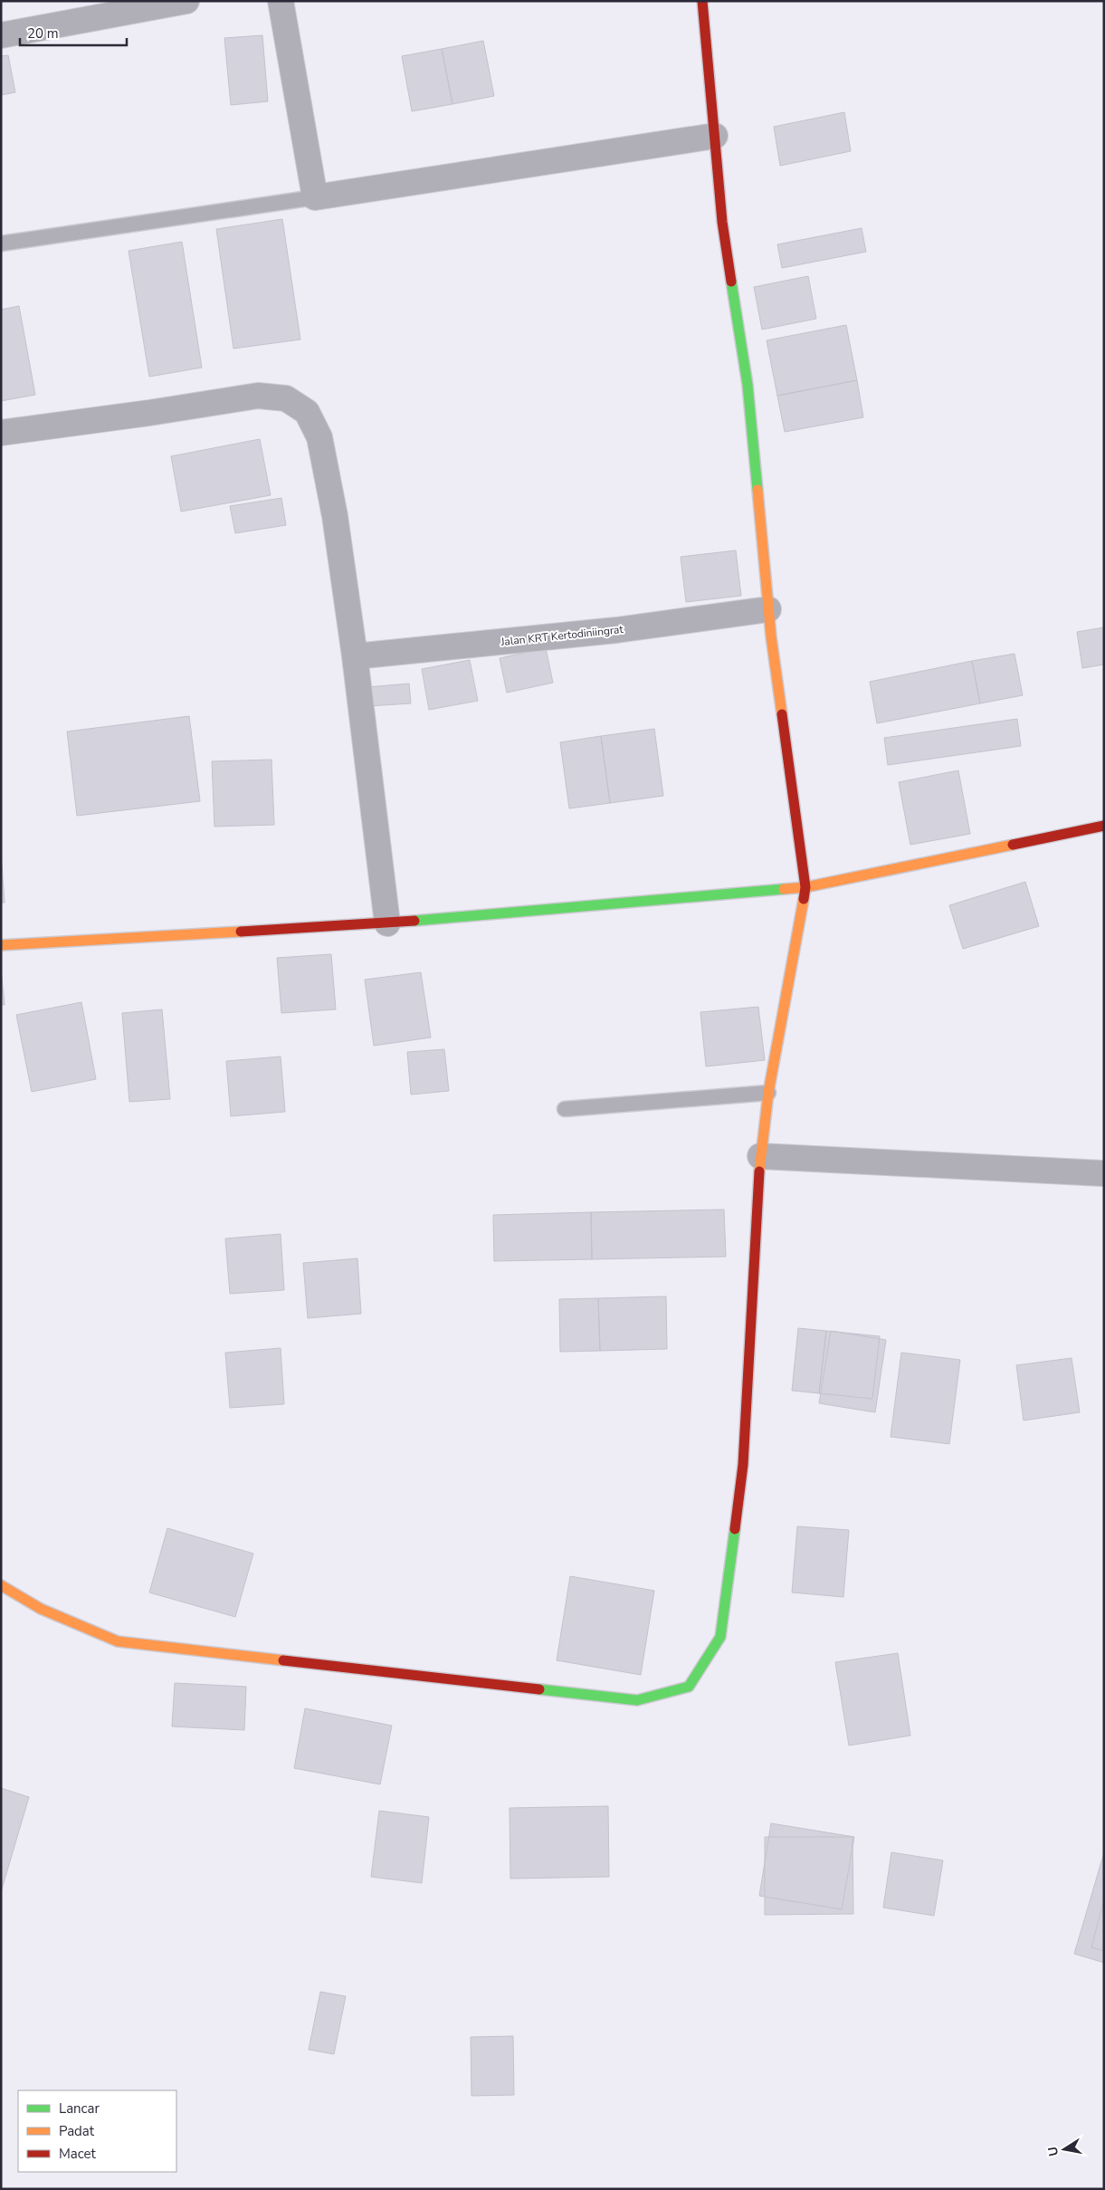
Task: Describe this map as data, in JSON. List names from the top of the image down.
{
  "streets": {
    "street": ["Jalan KRT Kertodiniingrat"]
  },
  "legend": ["Lancar", "Padat", "Macet"],
  "scale_bar": "20 m",
  "north": "left"
}
